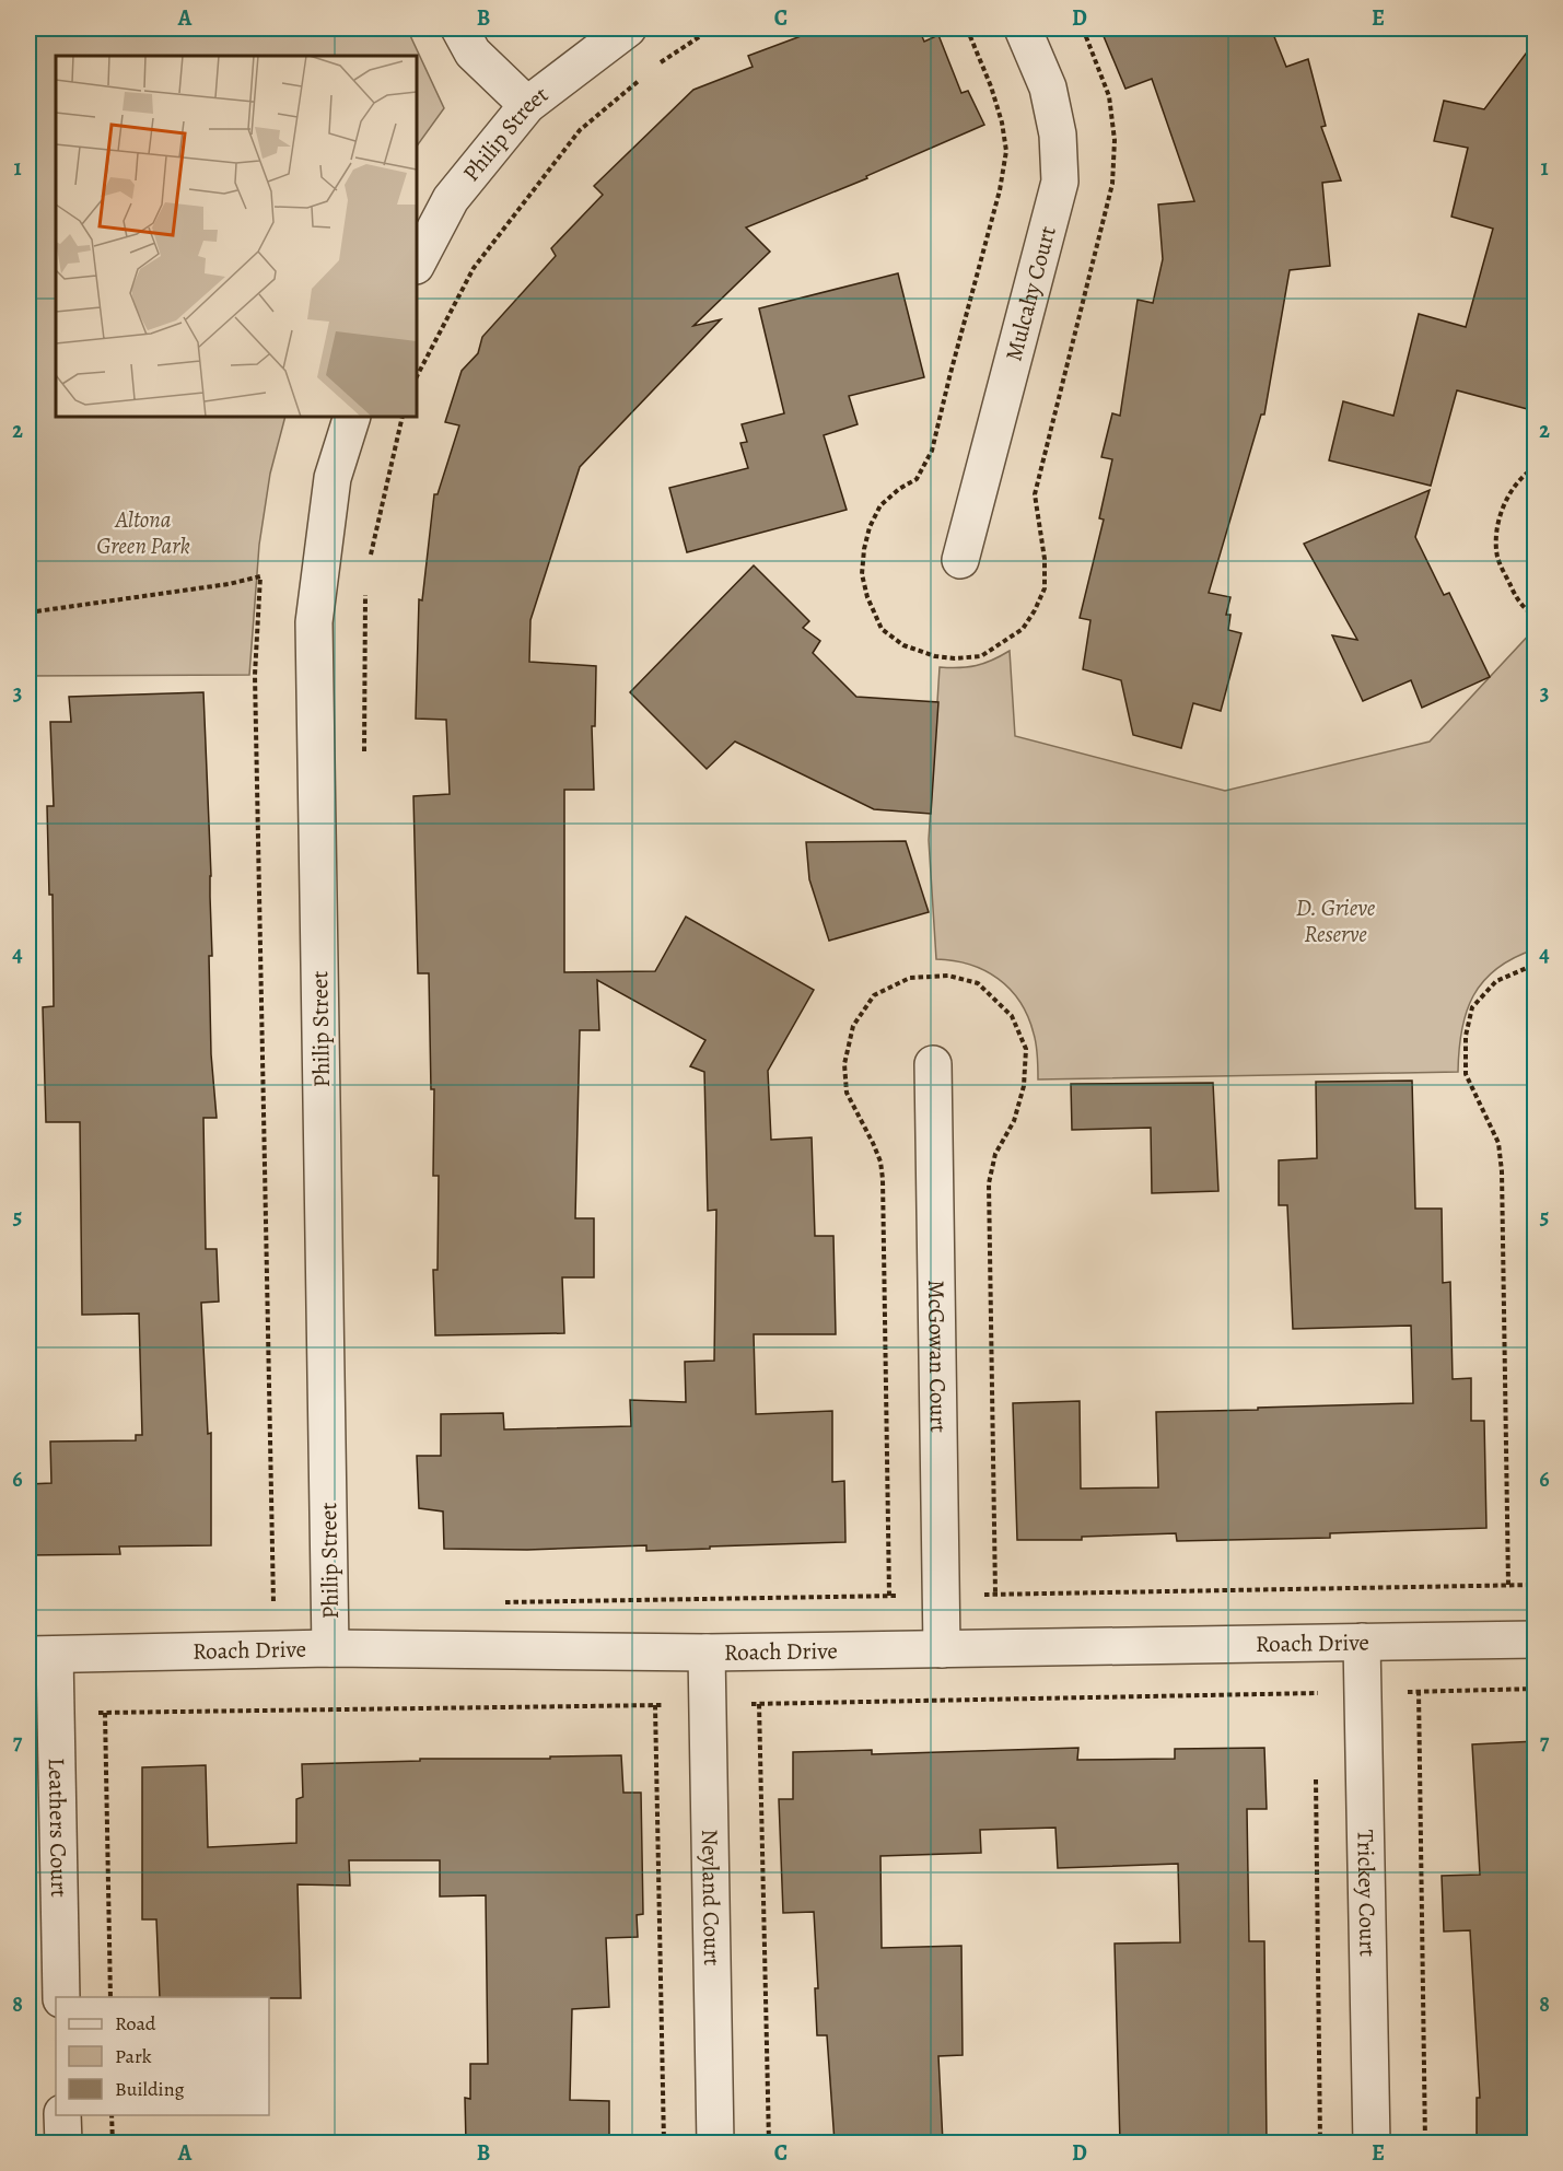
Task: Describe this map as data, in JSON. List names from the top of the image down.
{
  "streets": {
    "street": [
      "Philip Street",
      "Mulcahy Court",
      "McGowan Court",
      "Roach Drive",
      "Leathers Court",
      "Trickey Court",
      "Neyland Court"
    ]
  },
  "crossings": [
    ["Philip Street", "Roach Drive"],
    ["McGowan Court", "Roach Drive"],
    ["Roach Drive", "Leathers Court"],
    ["Roach Drive", "Trickey Court"],
    ["Roach Drive", "Neyland Court"]
  ],
  "parks": ["Altona Green Park", "D. Grieve Reserve"],
  "legend": ["Road", "Park", "Building"],
  "grid": {
    "columns": [
      "A",
      "B",
      "C",
      "D",
      "E"
    ],
    "rows": [
      "1",
      "2",
      "3",
      "4",
      "5",
      "6",
      "7",
      "8"
    ]
  }
}
